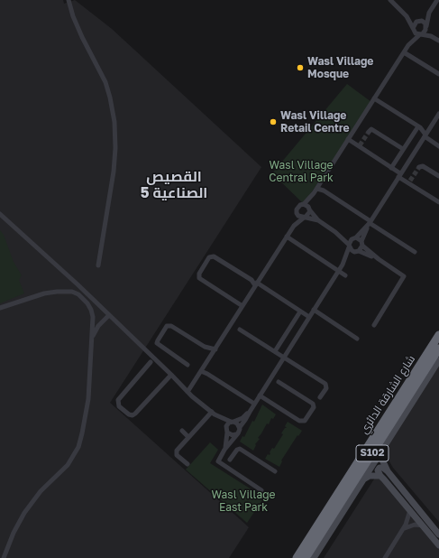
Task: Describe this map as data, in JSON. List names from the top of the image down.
{
  "streets": {
    "highway": ["شارع الشارقة الدائري", "S102"]
  },
  "districts": ["القصيص الصناعية 5"],
  "parks": ["Wasl Village Central Park", "Wasl Village East Park"],
  "places": ["Wasl Village Mosque", "Wasl Village Retail Centre"]
}
